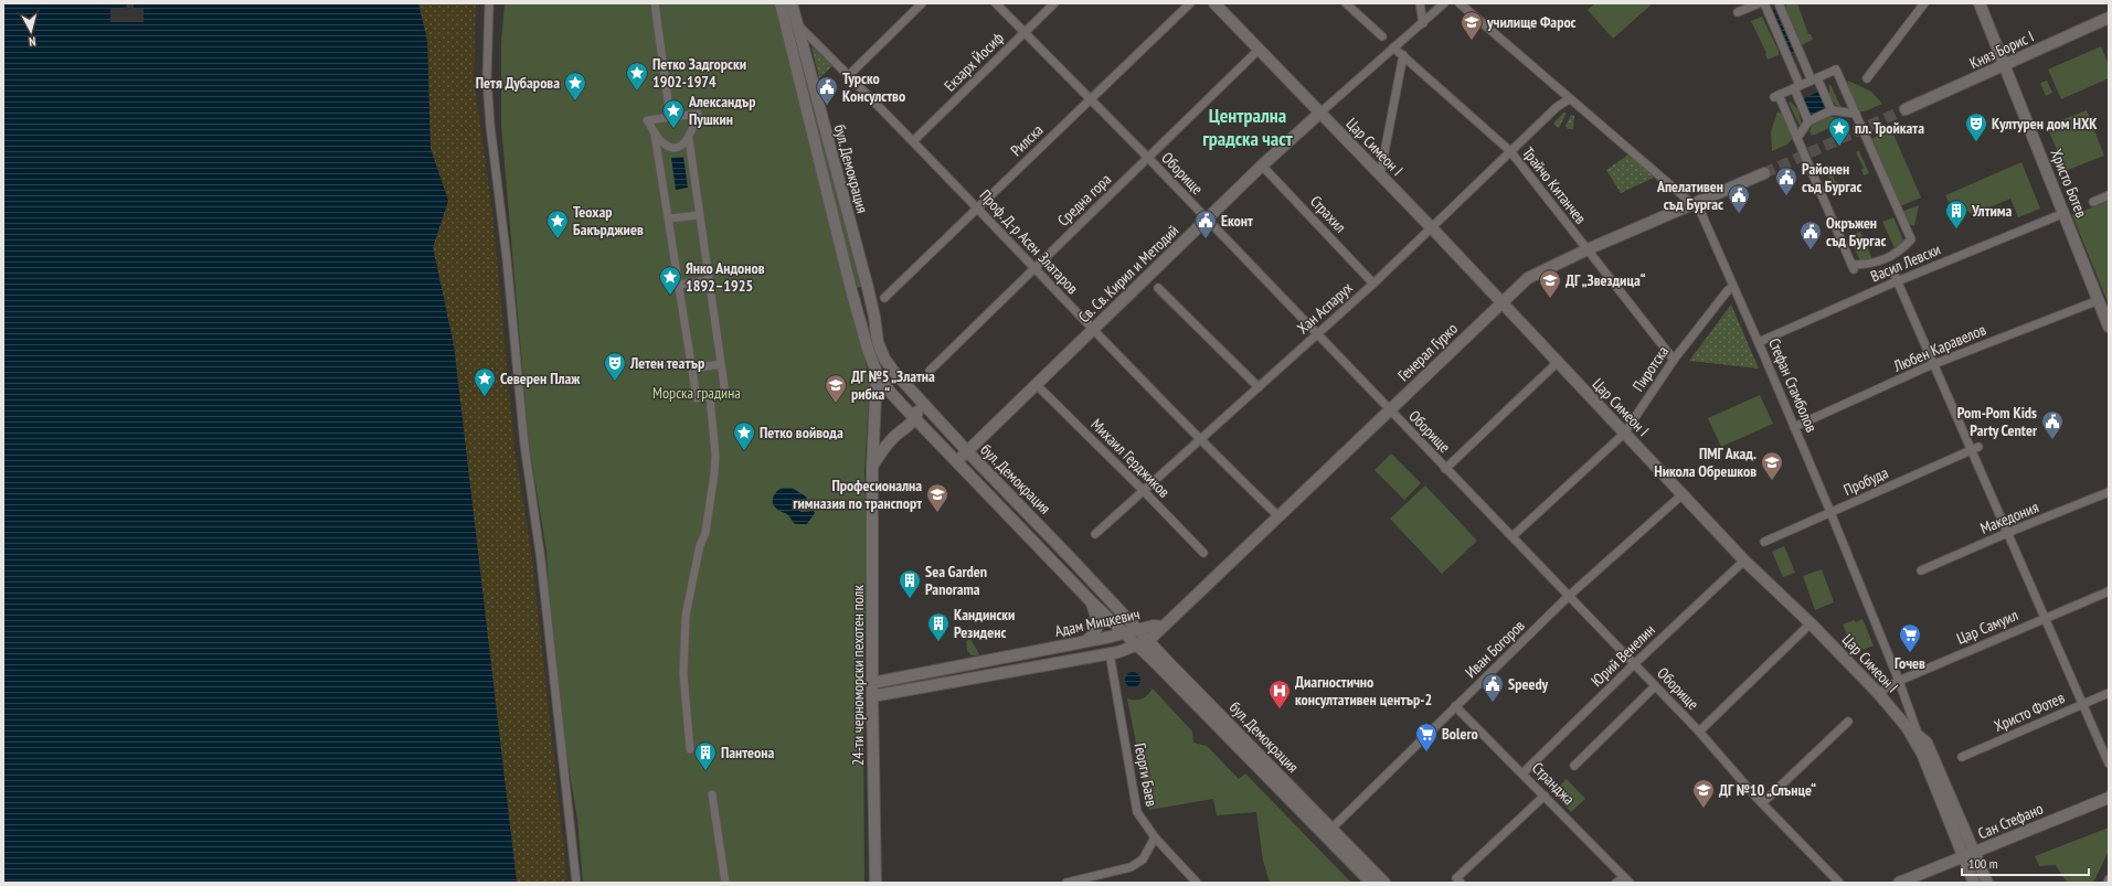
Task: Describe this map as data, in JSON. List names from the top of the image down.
{
  "streets": {
    "main road": [
      "Княз Борис I",
      "Цар Симеон I",
      "бул. Демокрация",
      "Христо Ботев",
      "Св. Св. Кирил и Методий",
      "Генерал Гурко",
      "Стефан Стамболов",
      "Адам Мицкевич",
      "24-ти черноморски пехотен полк",
      "Сан Стефано"
    ],
    "street": [
      "Екзарх Йосиф",
      "Рилска",
      "Оборище",
      "Трайчо Китанчев",
      "Средна гора",
      "Страхил",
      "Проф. Д-р Асен Златаров",
      "Васил Левски",
      "Хан Аспарух",
      "Любен Каравелов",
      "Пиротска",
      "Михаил Герджиков",
      "Пробуда",
      "Македония",
      "Цар Самуил",
      "Иван Богоров",
      "Юрий Венелин",
      "Христо Фотев",
      "Георги Баев",
      "Странджа"
    ]
  },
  "crossings": [
    ["Княз Борис I", "Христо Ботев"],
    ["Екзарх Йосиф", "Оборище"],
    ["Екзарх Йосиф", "Проф. Д-р Асен Златаров"],
    ["Рилска", "Оборище"],
    ["Рилска", "Проф. Д-р Асен Златаров"],
    ["Цар Симеон I", "Средна гора"],
    ["Цар Симеон I", "Св. Св. Кирил и Методий"],
    ["Цар Симеон I", "Хан Аспарух"],
    ["Цар Симеон I", "Генерал Гурко"],
    ["Цар Симеон I", "Пиротска"],
    ["Цар Симеон I", "Стефан Стамболов"],
    ["Цар Симеон I", "Цар Самуил"],
    ["Цар Симеон I", "Иван Богоров"],
    ["Цар Симеон I", "Юрий Венелин"],
    ["Цар Симеон I", "Сан Стефано"],
    ["бул. Демокрация", "Проф. Д-р Асен Златаров"],
    ["бул. Демокрация", "Св. Св. Кирил и Методий"],
    ["бул. Демокрация", "Адам Мицкевич"],
    ["бул. Демокрация", "Иван Богоров"],
    ["бул. Демокрация", "24-ти черноморски пехотен полк"],
    ["Оборище", "Средна гора"],
    ["Оборище", "Св. Св. Кирил и Методий"],
    ["Оборище", "Хан Аспарух"],
    ["Оборище", "Генерал Гурко"],
    ["Оборище", "Пиротска"],
    ["Оборище", "Иван Богоров"],
    ["Оборище", "Юрий Венелин"],
    ["Христо Ботев", "Васил Левски"],
    ["Христо Ботев", "Любен Каравелов"],
    ["Трайчо Китанчев", "Св. Св. Кирил и Методий"],
    ["Трайчо Китанчев", "Хан Аспарух"],
    ["Трайчо Китанчев", "Генерал Гурко"],
    ["Трайчо Китанчев", "Пиротска"],
    ["Средна гора", "Проф. Д-р Асен Златаров"],
    ["Страхил", "Св. Св. Кирил и Методий"],
    ["Страхил", "Хан Аспарух"],
    ["Проф. Д-р Асен Златаров", "Св. Св. Кирил и Методий"],
    ["Проф. Д-р Асен Златаров", "Хан Аспарух"],
    ["Проф. Д-р Асен Златаров", "Генерал Гурко"],
    ["Васил Левски", "Стефан Стамболов"],
    ["Св. Св. Кирил и Методий", "Михаил Герджиков"],
    ["Хан Аспарух", "Стефан Стамболов"],
    ["Хан Аспарух", "Михаил Герджиков"],
    ["Любен Каравелов", "Стефан Стамболов"],
    ["Генерал Гурко", "Стефан Стамболов"],
    ["Генерал Гурко", "Адам Мицкевич"],
    ["Пиротска", "Стефан Стамболов"],
    ["Стефан Стамболов", "Пробуда"],
    ["Стефан Стамболов", "Цар Самуил"],
    ["Стефан Стамболов", "Сан Стефано"],
    ["Адам Мицкевич", "24-ти черноморски пехотен полк"],
    ["Адам Мицкевич", "Георги Баев"],
    ["Иван Богоров", "Странджа"],
    ["Юрий Венелин", "Странджа"]
  ],
  "districts": ["Централна градска част"],
  "parks": ["Морска градина"],
  "places": {
    "school or university": [
      "училище Фарос",
      "ДГ „Звездица“",
      "ДГ №5 „Златна рибка“",
      "ПМГ Акад. Никола Обрешков",
      "Професионална гимназия по транспорт",
      "ДГ №10 „Слънце“"
    ],
    "place": [
      "Петко Задгорски 1902-1974",
      "Петя Дубарова",
      "Александър Пушкин",
      "пл. Тройката",
      "Теохар Бакърджиев",
      "Янко Андонов 1892–1925",
      "Северен Плаж",
      "Петко войвода"
    ],
    "public building": [
      "Турско Консулство",
      "Районен съд Бургас",
      "Апелативен съд Бургас",
      "Еконт",
      "Окръжен съд Бургас",
      "Pom-Pom Kids Party Center",
      "Speedy"
    ],
    "theatre": ["Културен дом НХК", "Летен театър"],
    "building": [
      "Ултима",
      "Sea Garden Panorama",
      "Кандински Резиденс",
      "Пантеона"
    ],
    "supermarket": ["Гочев", "Bolero"],
    "hospital": ["Диагностично консултативен център-2"]
  },
  "scale_bar": "100 m",
  "north": "bottom"
}
